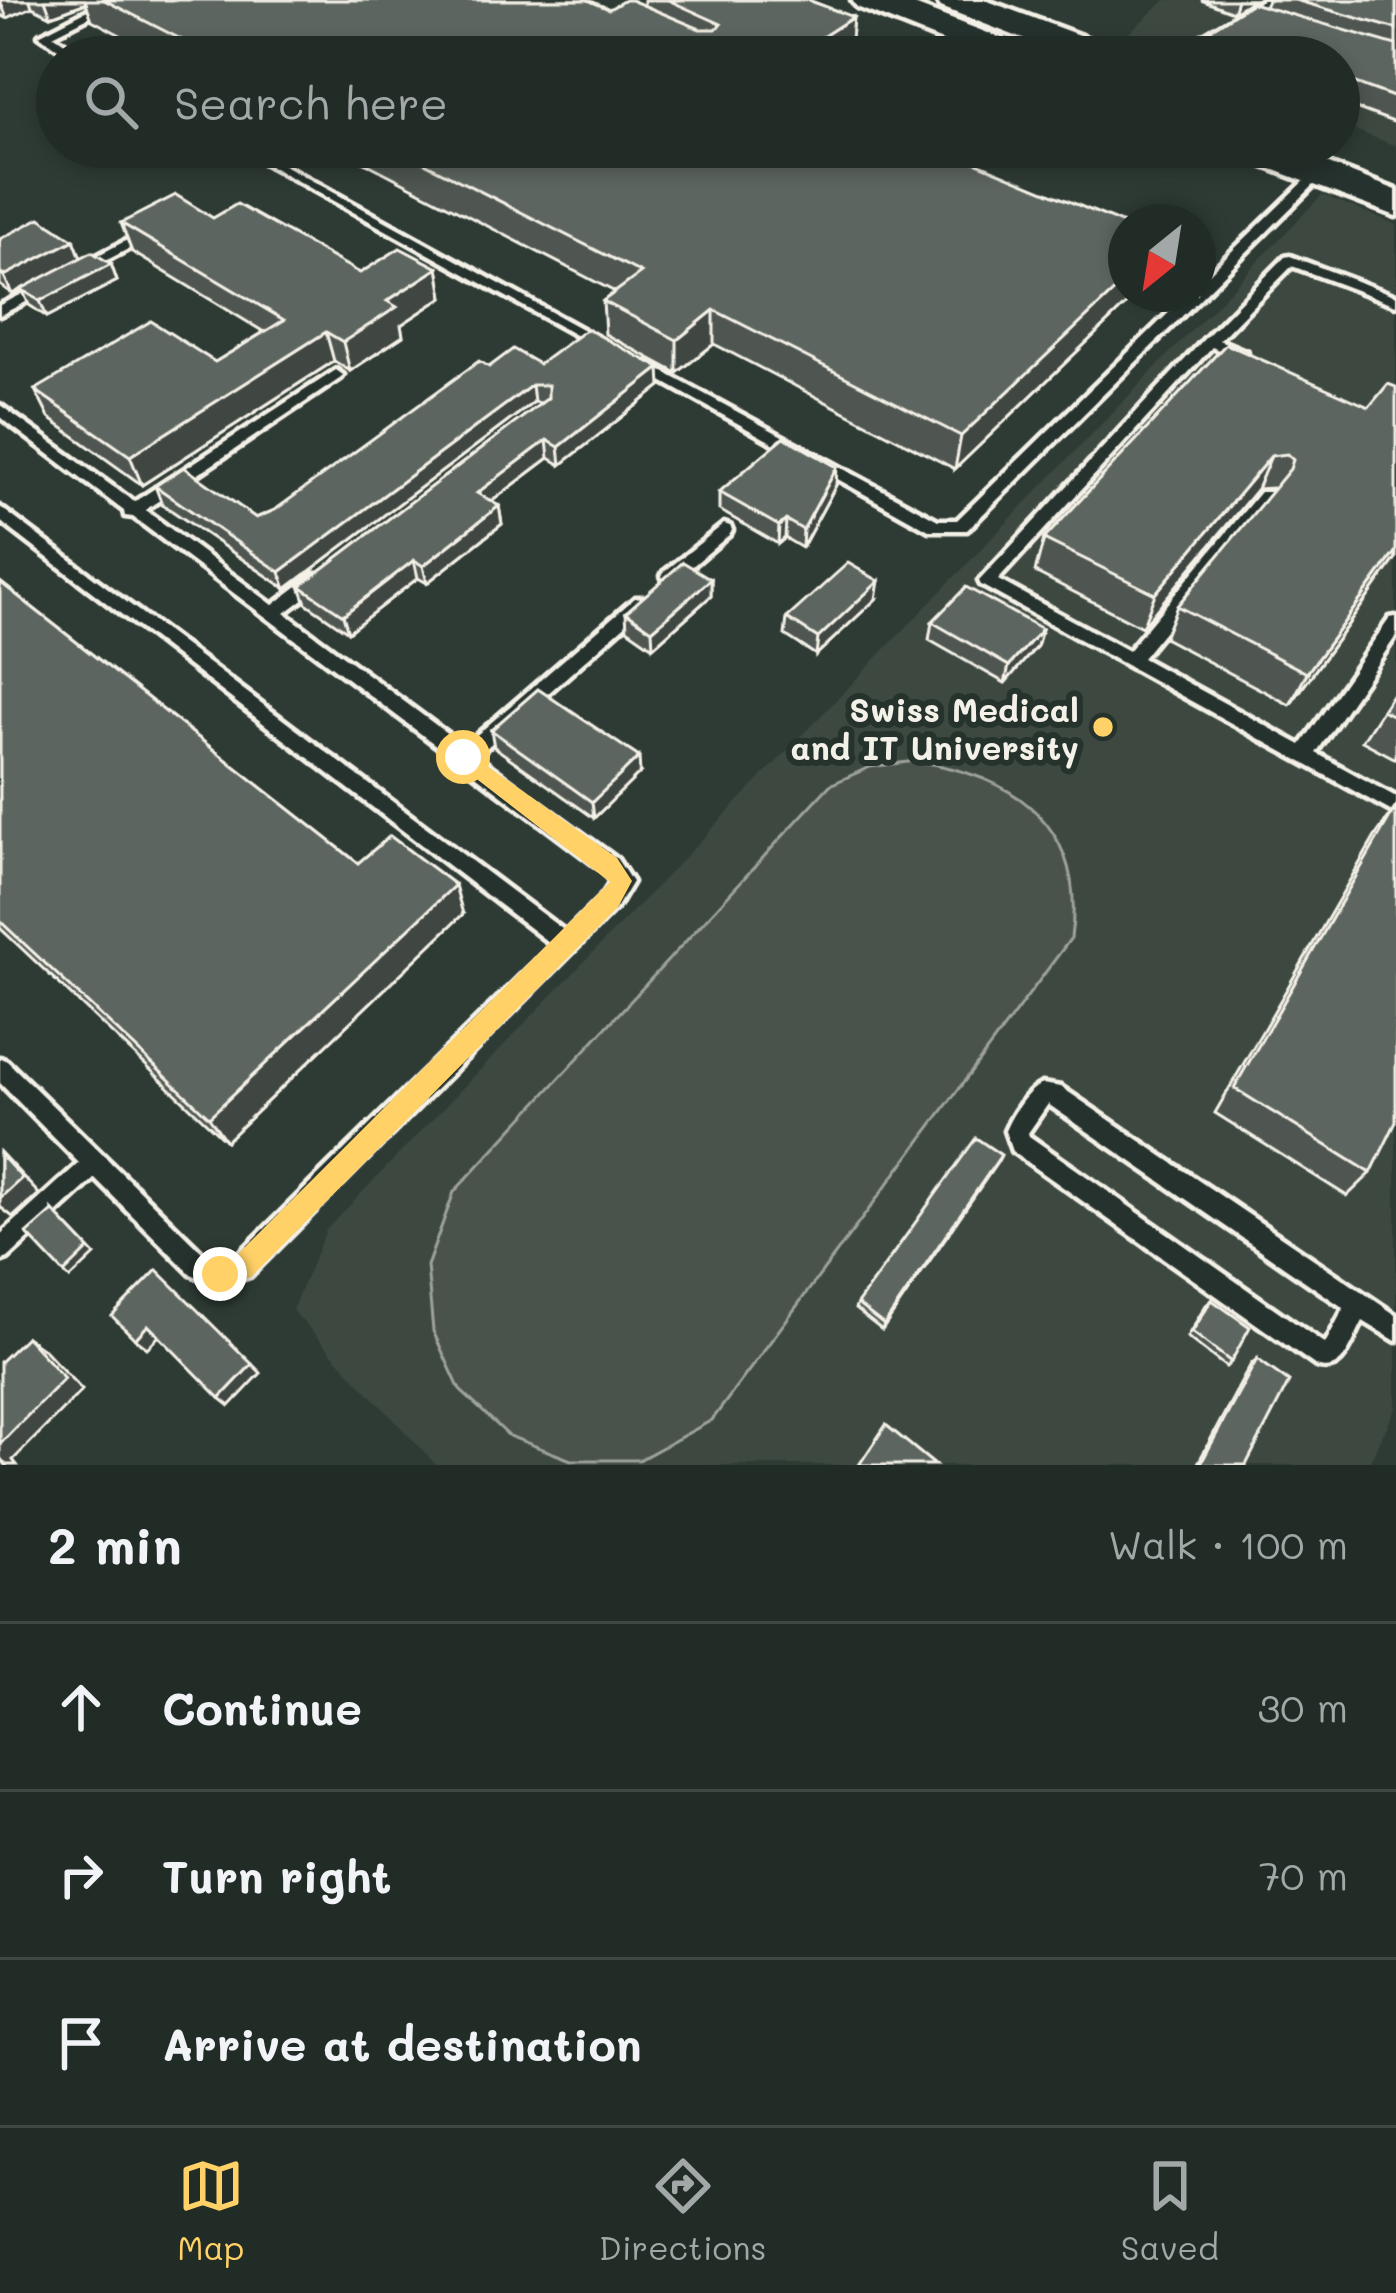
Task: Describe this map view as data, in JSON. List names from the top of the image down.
{
  "places": ["Swiss Medical and IT University"],
  "north": "bottom left",
  "page": {
    "search": "Search here",
    "heading": ["2 min", "Walk · 100 m"],
    "list": [
      ["Continue", "30 m"],
      ["Turn right", "70 m"],
      "Arrive at destination"
    ],
    "nav": ["Map", "Directions", "Saved"]
  }
}
